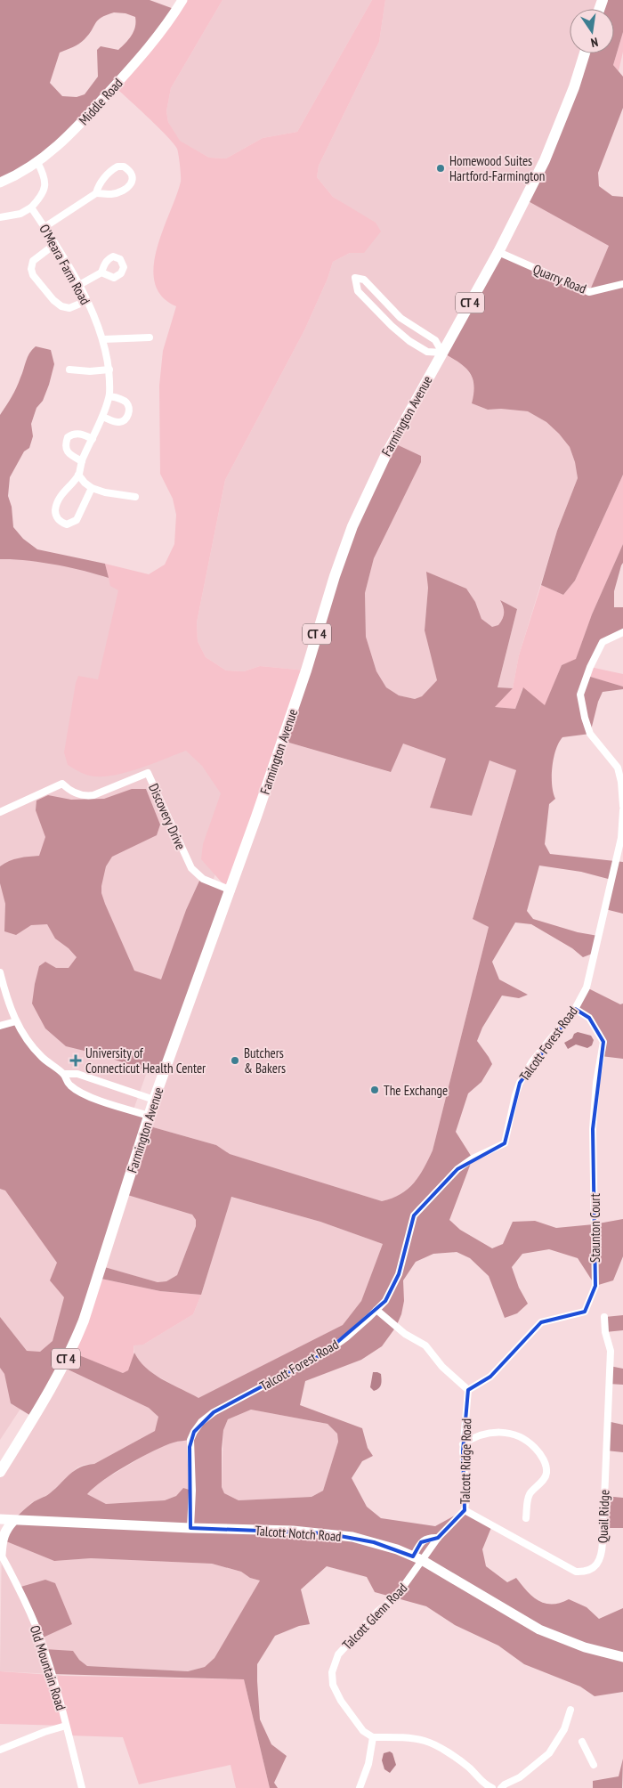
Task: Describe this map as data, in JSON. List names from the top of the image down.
{
  "streets": {
    "main road": ["CT 4", "Farmington Avenue"],
    "street": [
      "Middle Road",
      "O'Meara Farm Road",
      "Quarry Road",
      "Discovery Drive",
      "Talcott Forest Road",
      "Staunton Court",
      "Talcott Ridge Road",
      "Quail Ridge",
      "Talcott Notch Road",
      "Talcott Glenn Road",
      "Old Mountain Road"
    ]
  },
  "crossings": [
    ["Quarry Road", "Farmington Avenue"],
    ["Farmington Avenue", "Discovery Drive"],
    ["Talcott Forest Road", "Staunton Court"],
    ["Talcott Forest Road", "Talcott Notch Road"],
    ["Staunton Court", "Talcott Ridge Road"],
    ["Talcott Ridge Road", "Quail Ridge"],
    ["Talcott Ridge Road", "Talcott Notch Road"],
    ["Talcott Ridge Road", "Talcott Glenn Road"],
    ["Talcott Notch Road", "Talcott Glenn Road"]
  ],
  "places": {
    "other": ["Homewood Suites Hartford-Farmington", "Butchers & Bakers", "The Exchange"],
    "health": ["University of Connecticut Health Center"]
  },
  "north": "bottom"
}
